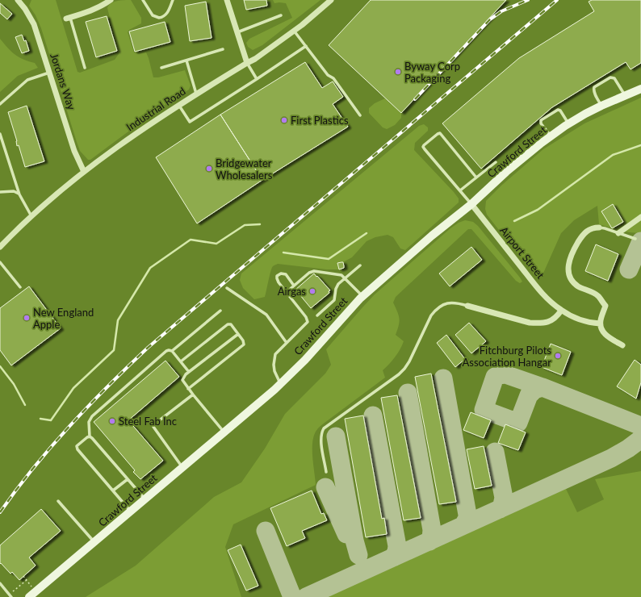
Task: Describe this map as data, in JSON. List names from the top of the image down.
{
  "streets": {
    "main road": ["Crawford Street"],
    "street": ["Jordans Way", "Industrial Road", "Airport Street"]
  },
  "crossings": [
    ["Jordans Way", "Industrial Road"],
    ["Crawford Street", "Airport Street"]
  ],
  "places": [
    "Byway Corp Packaging",
    "First Plastics",
    "Bridgewater Wholesalers",
    "Airgas",
    "New England Apple",
    "Fitchburg Pilots Association Hangar",
    "Steel Fab Inc"
  ]
}
